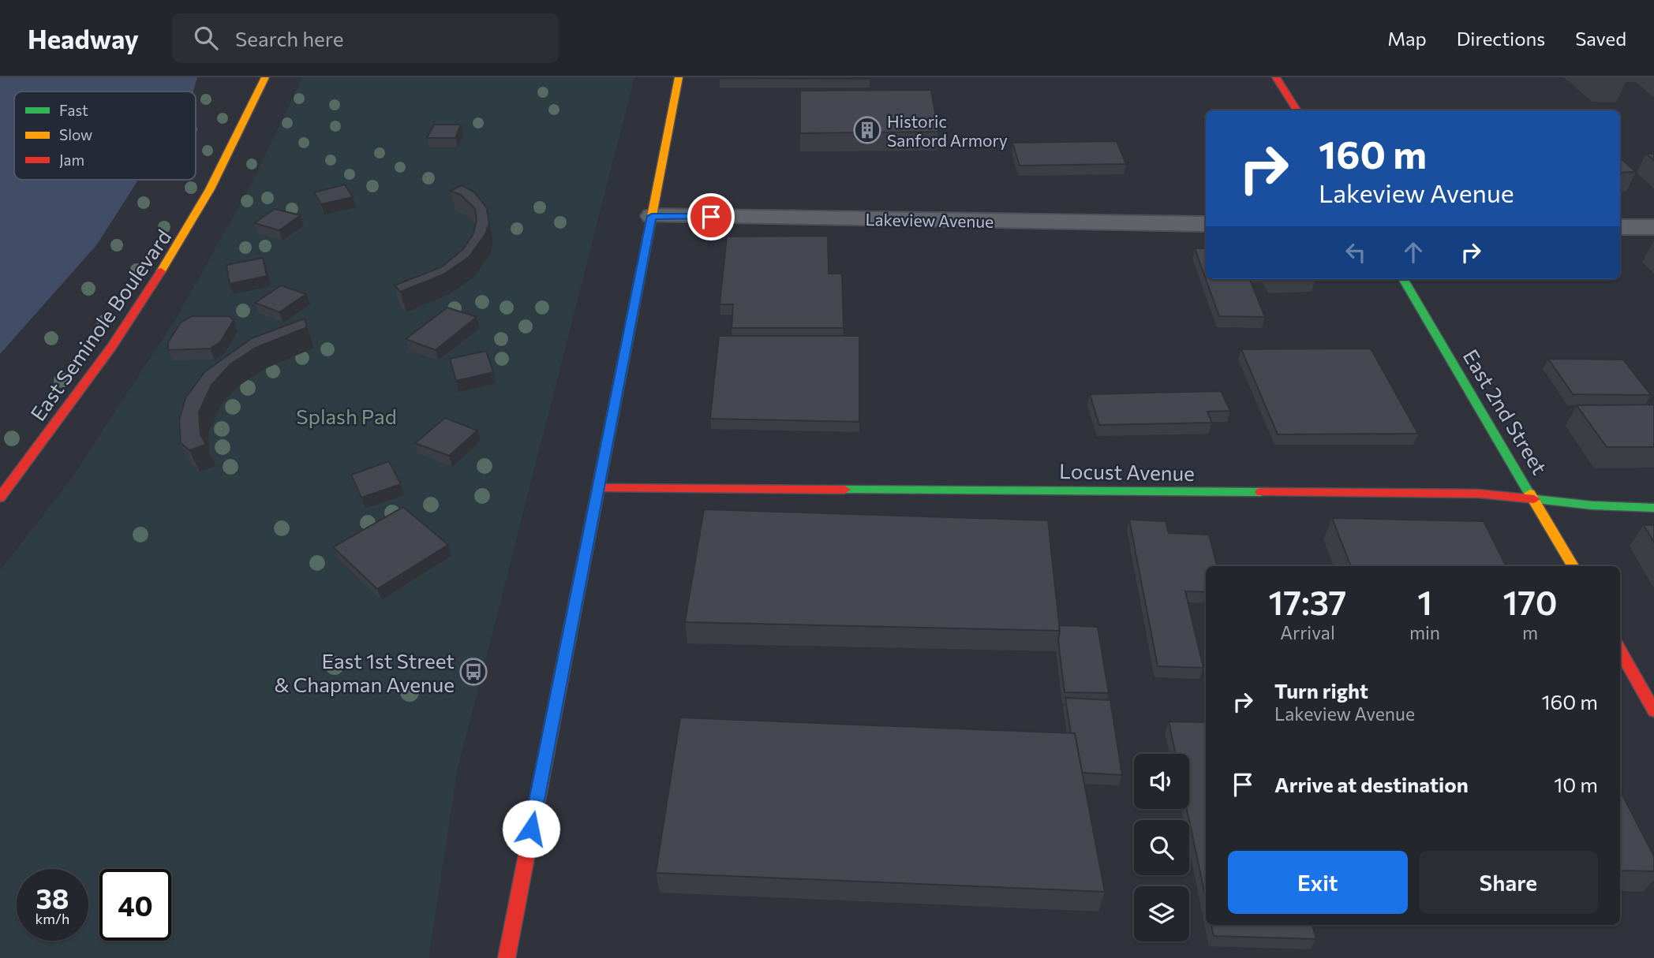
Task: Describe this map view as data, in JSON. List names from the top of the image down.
{
  "streets": {
    "street": [
      "Lakeview Avenue",
      "East Seminole Boulevard",
      "East 2nd Street",
      "Locust Avenue"
    ]
  },
  "crossings": [
    ["East 2nd Street", "Locust Avenue"]
  ],
  "parks": ["Splash Pad"],
  "places": {
    "building": ["Historic Sanford Armory"],
    "bus stop": ["East 1st Street & Chapman Avenue"]
  },
  "legend": ["Fast", "Slow", "Jam"],
  "page": {
    "header": "Headway",
    "search": "Search here",
    "nav": ["Map", "Directions", "Saved"],
    "turn": ["160 m", "Lakeview Avenue"],
    "eta": [
      "17:37",
      "Arrival",
      "1",
      "min",
      "170",
      "m"
    ],
    "list": [
      {
        "name": "Turn right",
        "note": "Lakeview Avenue",
        "value": "160 m"
      },
      {
        "name": "Arrive at destination",
        "value": "10 m"
      }
    ],
    "buttons": ["Exit", "Share"],
    "speed": "38 km/h",
    "limit": "40"
  }
}
